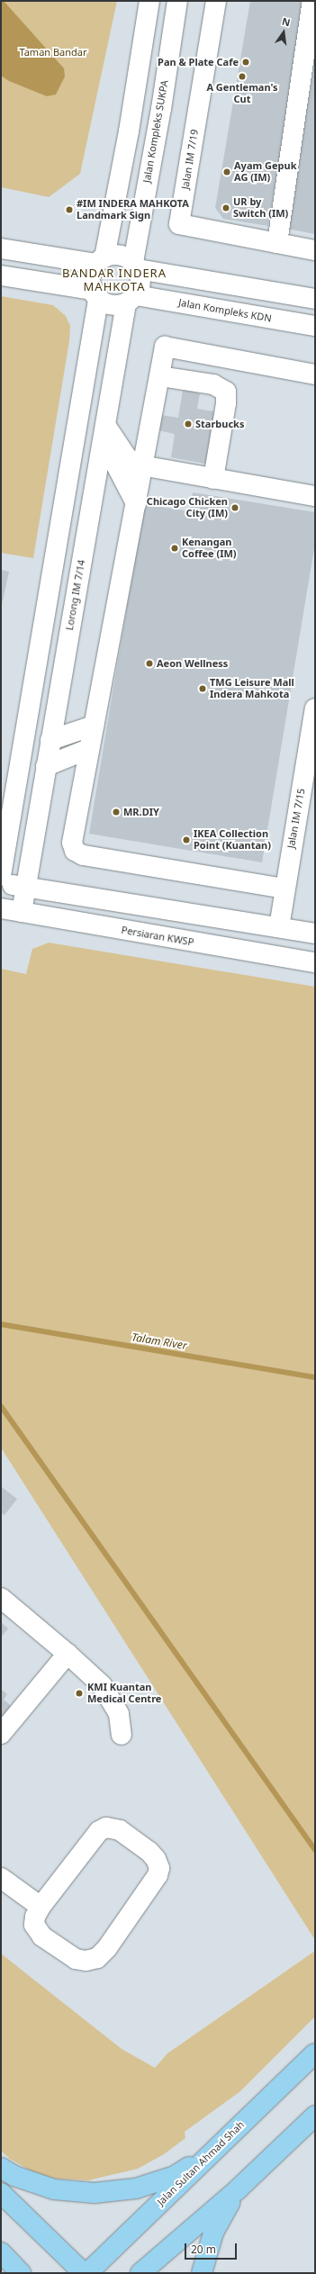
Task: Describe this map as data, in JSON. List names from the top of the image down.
{
  "streets": {
    "main road": ["Jalan Sultan Ahmad Shah"],
    "street": [
      "Jalan Kompleks SUKPA",
      "Jalan IM 7/19",
      "Jalan Kompleks KDN",
      "Lorong IM 7/14",
      "Jalan IM 7/15",
      "Persiaran KWSP"
    ]
  },
  "crossings": [
    ["Jalan Kompleks SUKPA", "Jalan Kompleks KDN"],
    ["Jalan Kompleks SUKPA", "Lorong IM 7/14"],
    ["Jalan Kompleks KDN", "Lorong IM 7/14"],
    ["Lorong IM 7/14", "Persiaran KWSP"]
  ],
  "districts": ["BANDAR INDERA MAHKOTA"],
  "water": ["Talam River"],
  "parks": ["Taman Bandar"],
  "places": [
    "Pan & Plate Cafe",
    "A Gentleman's Cut",
    "Ayam Gepuk AG (IM)",
    "UR by Switch (IM)",
    "#IM INDERA MAHKOTA Landmark Sign",
    "Starbucks",
    "Chicago Chicken City (IM)",
    "Kenangan Coffee (IM)",
    "Aeon Wellness",
    "TMG Leisure Mall Indera Mahkota",
    "MR.DIY",
    "IKEA Collection Point (Kuantan)",
    "KMI Kuantan Medical Centre"
  ],
  "scale_bar": "20 m",
  "north": "top"
}
